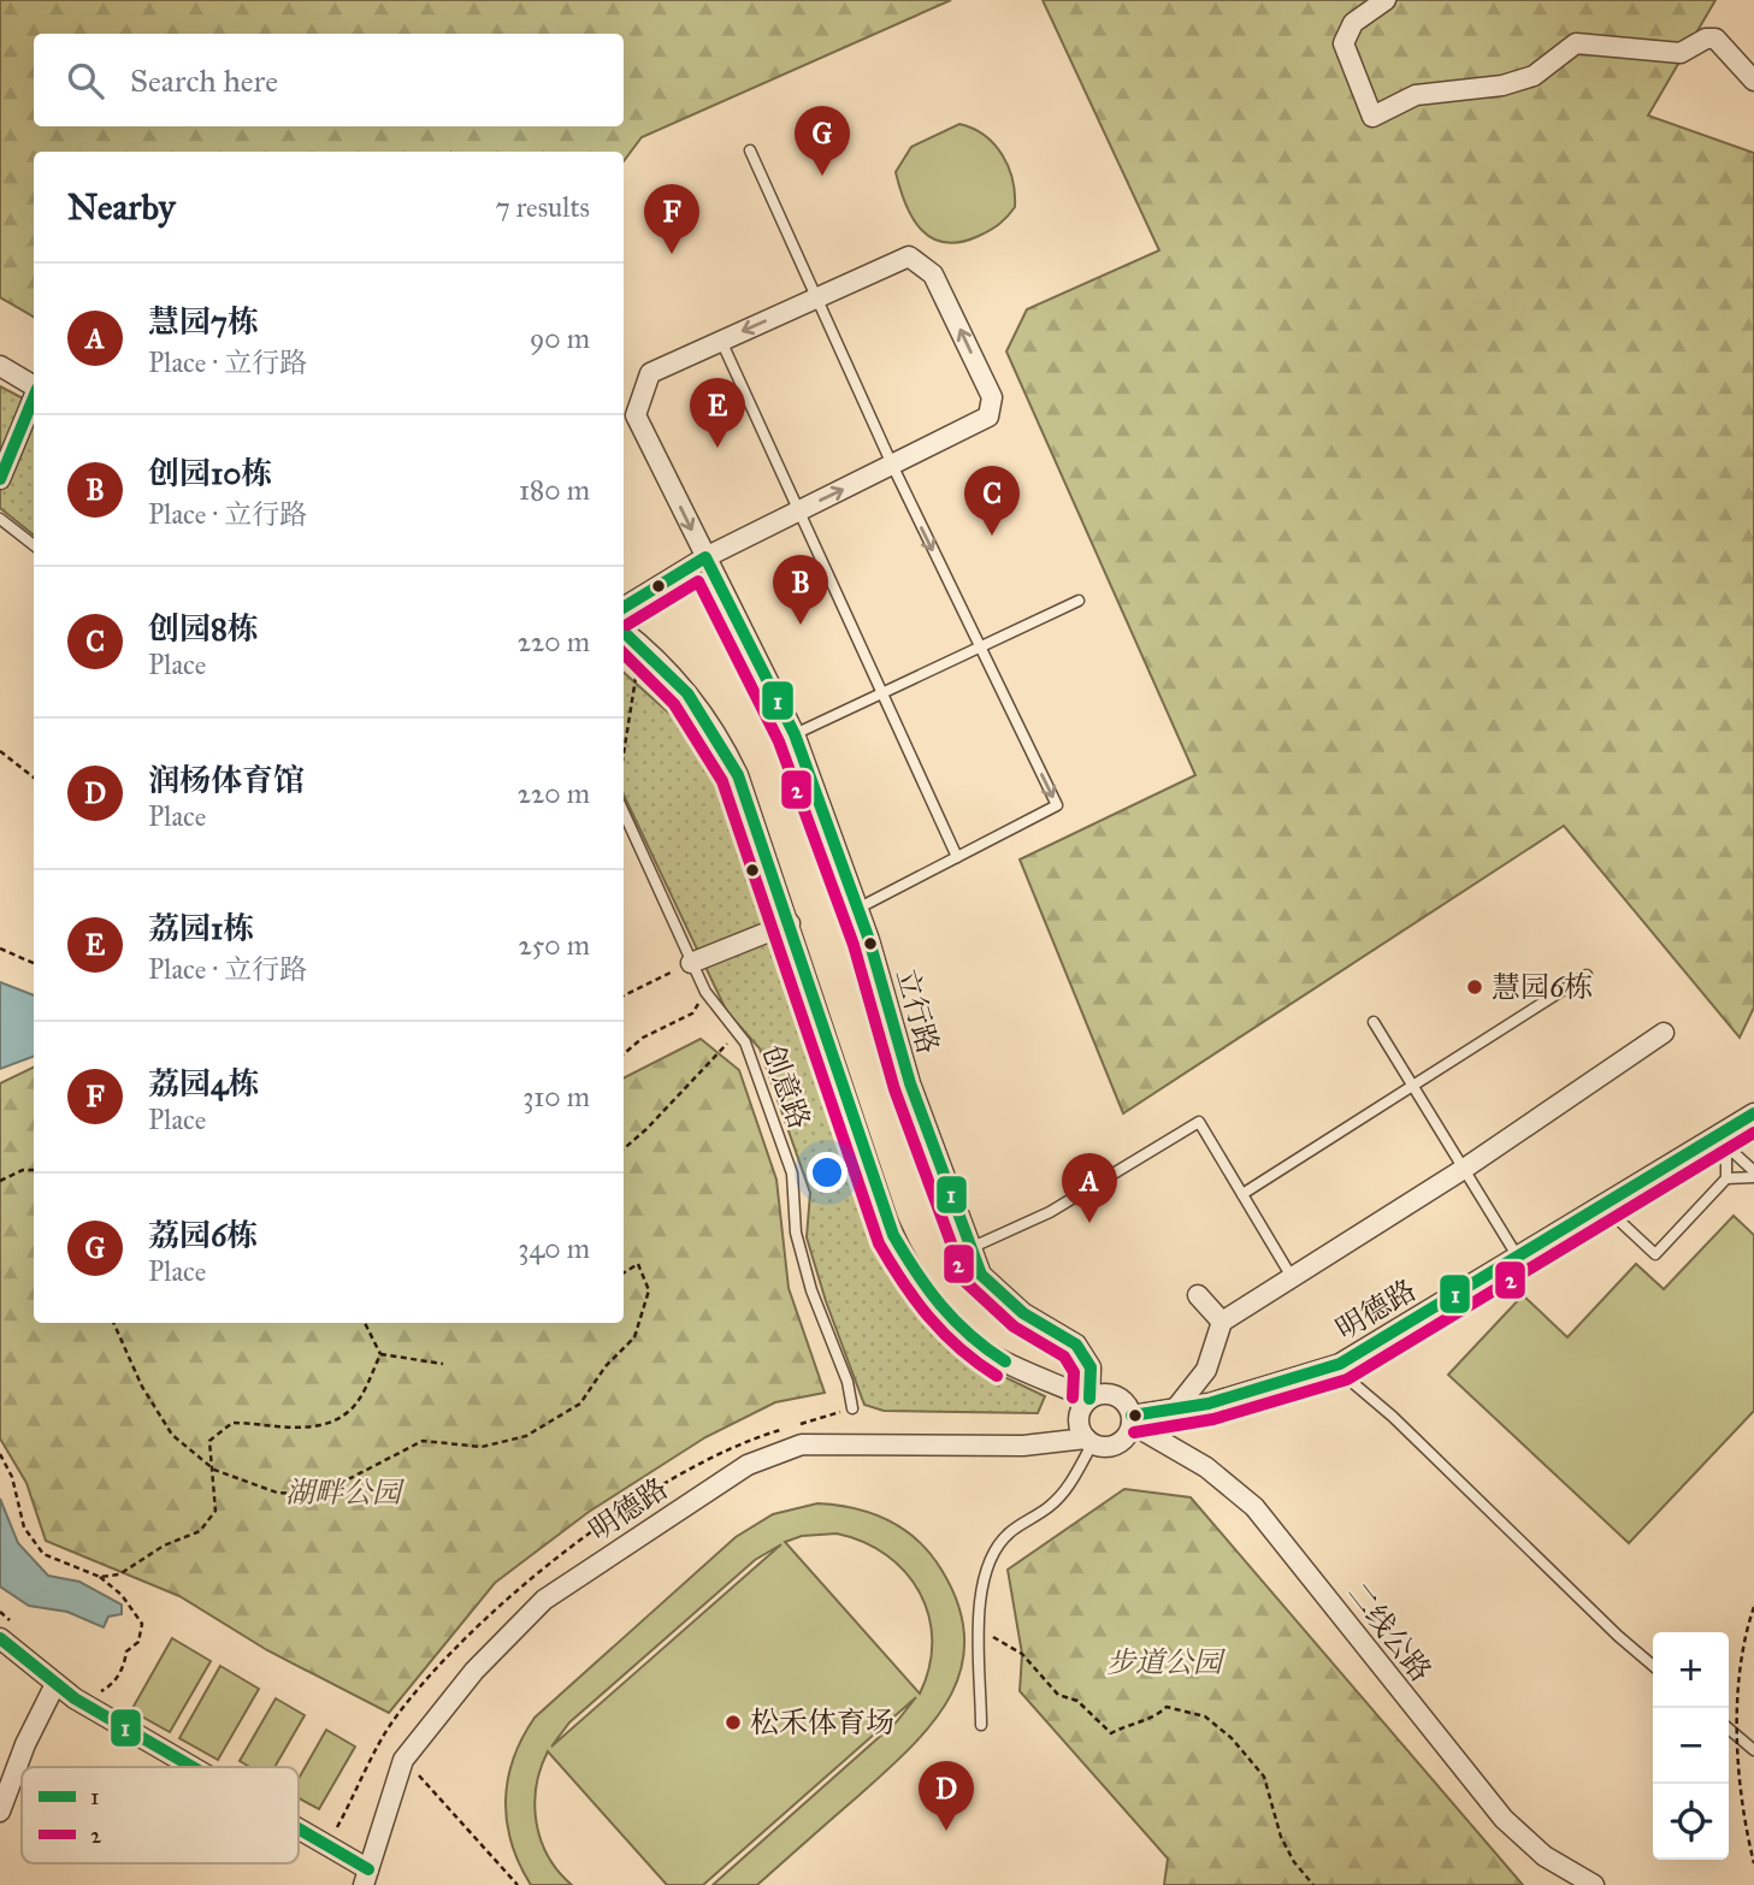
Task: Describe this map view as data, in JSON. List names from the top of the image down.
{
  "streets": {
    "street": ["立行路", "明德路", "二线公路"],
    "lane": ["创意路"]
  },
  "crossings": [
    ["立行路", "明德路"],
    ["立行路", "二线公路"],
    ["明德路", "二线公路"]
  ],
  "parks": ["湖畔公园", "步道公园"],
  "places": ["慧园6栋", "松禾体育场"],
  "lines": ["transit line 1", "transit line 2"],
  "legend": ["1", "2"],
  "page": {
    "search": "Search here",
    "pins": [
      "G",
      "F",
      "E",
      "C",
      "B",
      "A",
      "D"
    ],
    "heading": ["Nearby", "7 results"],
    "list": [
      {
        "mark": "A",
        "name": "慧园7栋",
        "note": "Place · 立行路",
        "value": "90 m"
      },
      {
        "mark": "B",
        "name": "创园10栋",
        "note": "Place · 立行路",
        "value": "180 m"
      },
      {
        "mark": "C",
        "name": "创园8栋",
        "note": "Place",
        "value": "220 m"
      },
      {
        "mark": "D",
        "name": "润杨体育馆",
        "note": "Place",
        "value": "220 m"
      },
      {
        "mark": "E",
        "name": "荔园1栋",
        "note": "Place · 立行路",
        "value": "250 m"
      },
      {
        "mark": "F",
        "name": "荔园4栋",
        "note": "Place",
        "value": "310 m"
      },
      {
        "mark": "G",
        "name": "荔园6栋",
        "note": "Place",
        "value": "340 m"
      }
    ],
    "map_buttons": ["+", "−"]
  }
}
